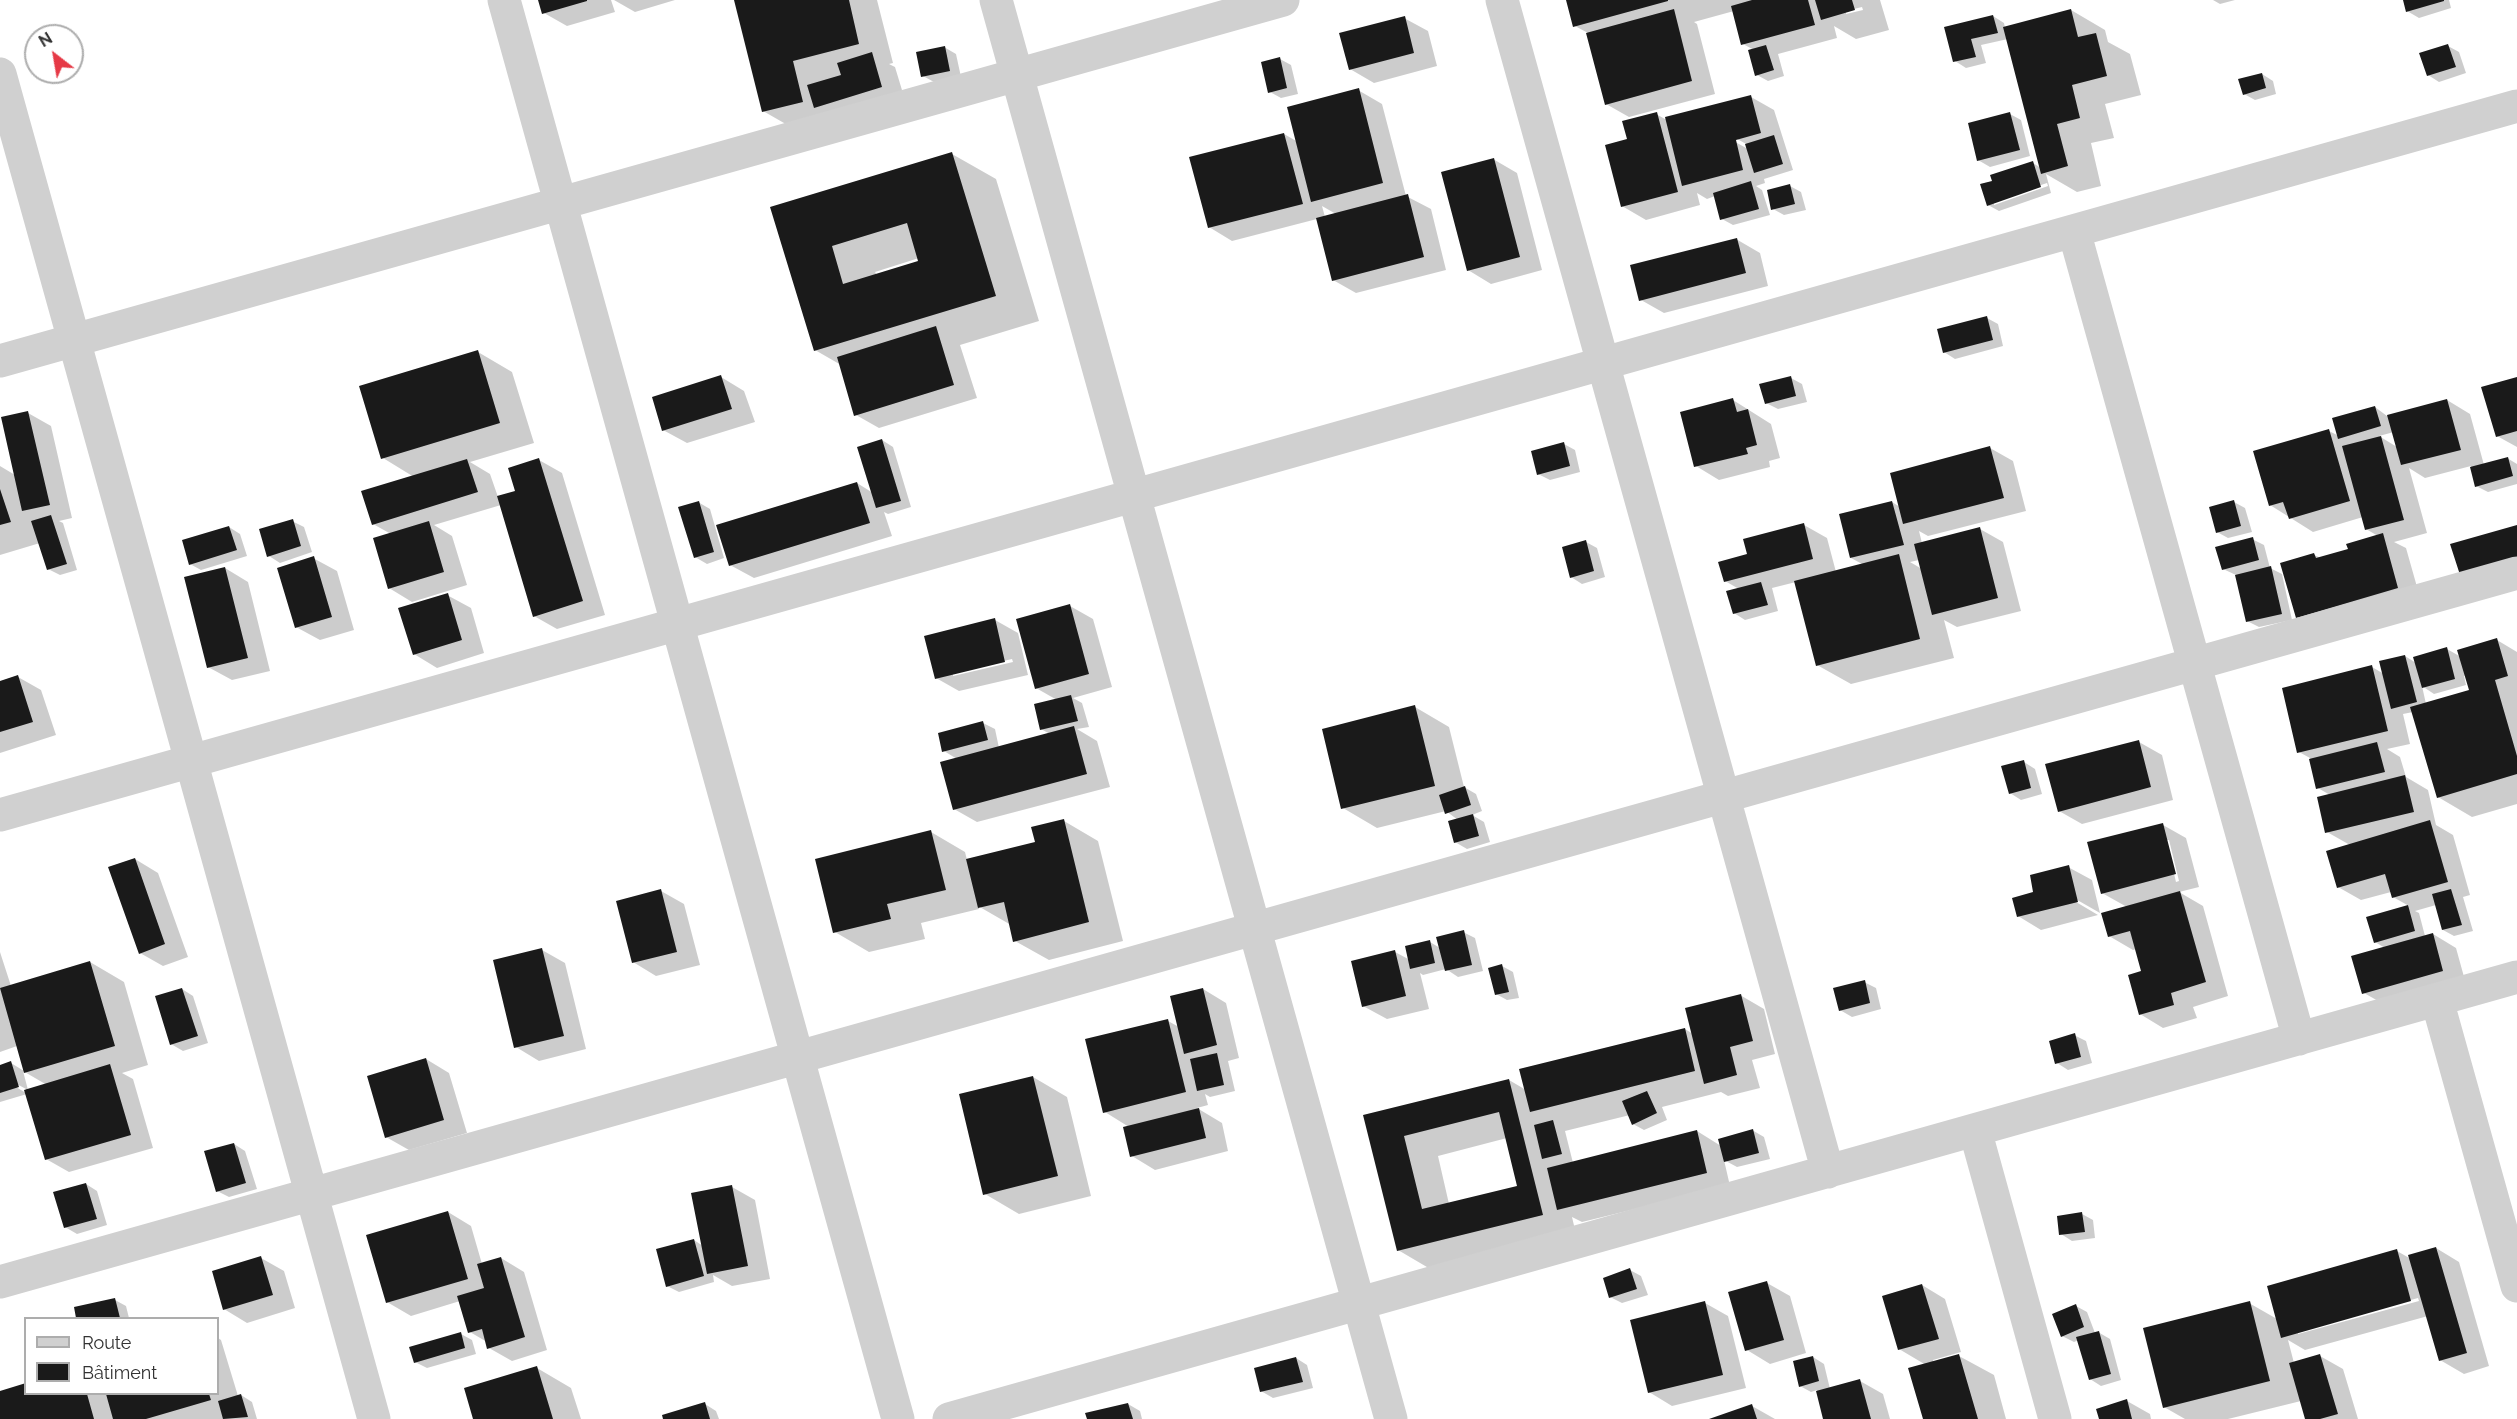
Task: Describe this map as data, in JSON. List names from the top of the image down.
{
  "legend": ["Route", "Bâtiment"],
  "north": "top left"
}
